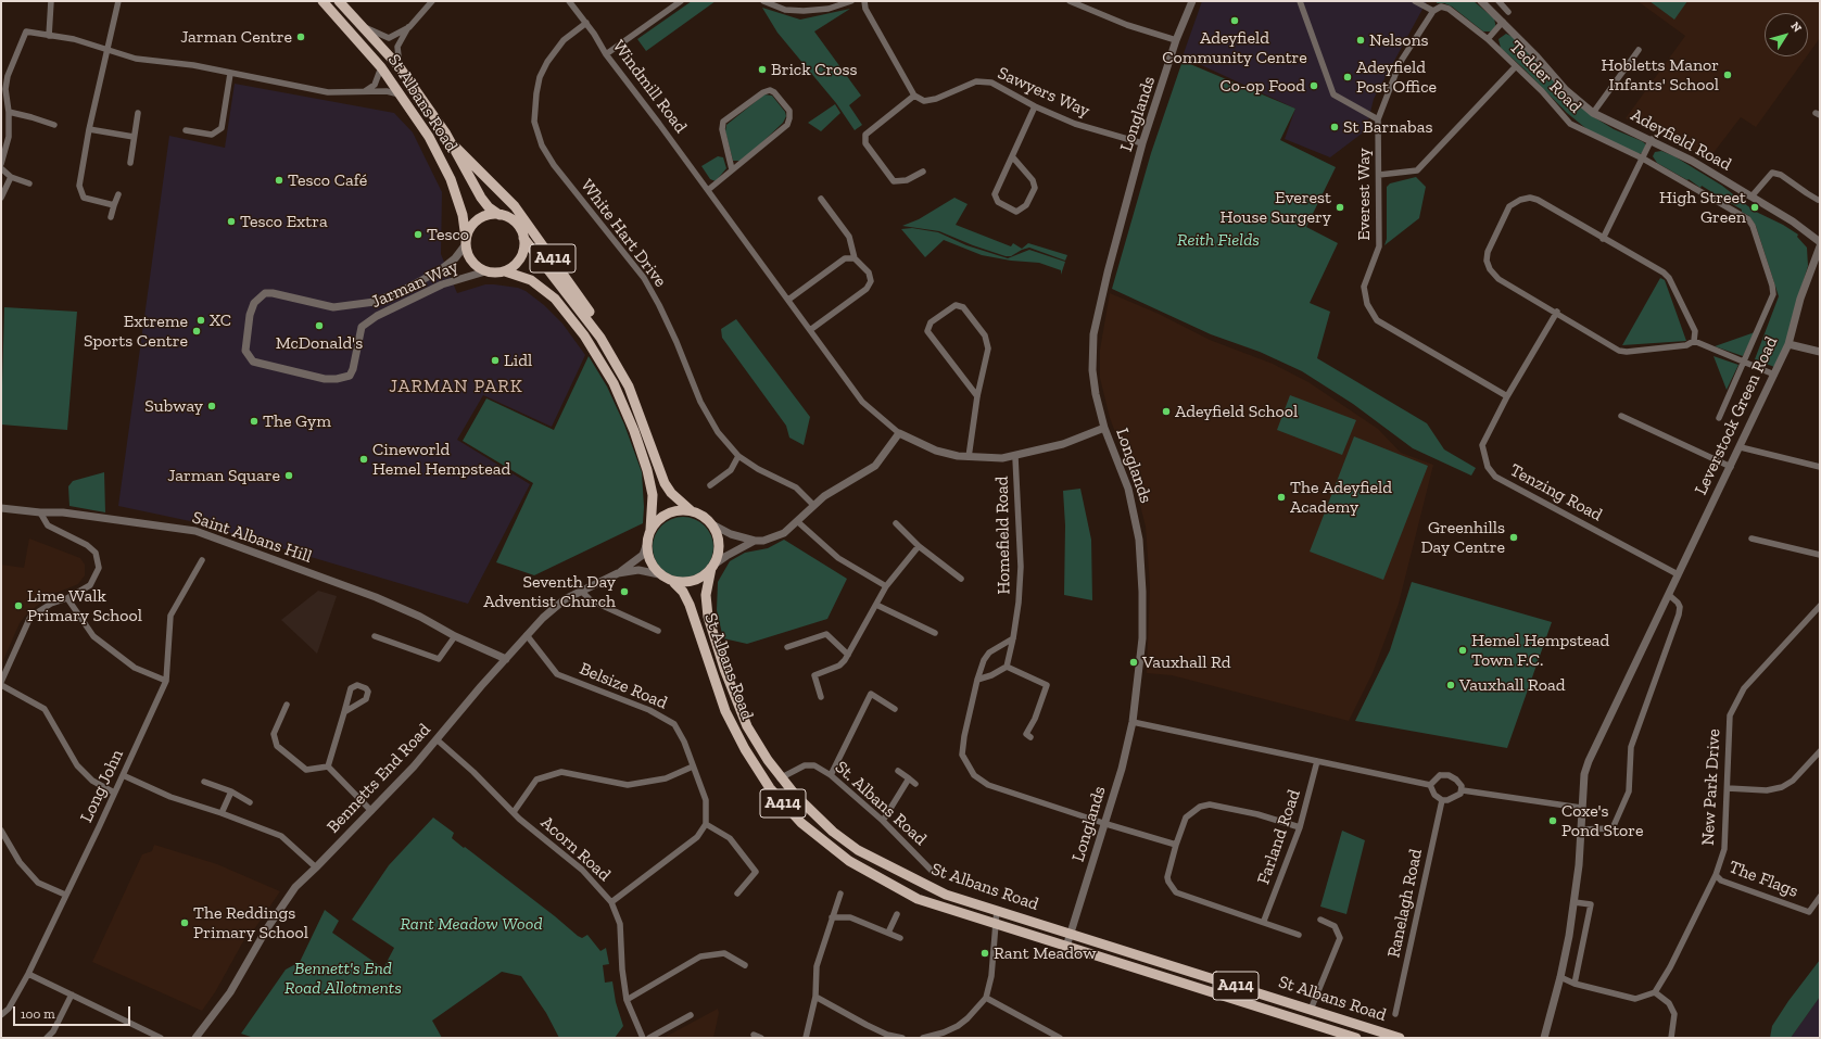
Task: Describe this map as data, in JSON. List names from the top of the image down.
{
  "streets": {
    "main road": ["St Albans Road", "A414"],
    "street": [
      "Tedder Road",
      "Windmill Road",
      "Sawyers Way",
      "Longlands",
      "Adeyfield Road",
      "Everest Way",
      "White Hart Drive",
      "Jarman Way",
      "Leverstock Green Road",
      "Tenzing Road",
      "Homefield Road",
      "Saint Albans Hill",
      "Belsize Road",
      "Bennetts End Road",
      "Long John",
      "New Park Drive",
      "St. Albans Road",
      "Farland Road",
      "Acorn Road",
      "The Flags",
      "Ranelagh Road"
    ]
  },
  "crossings": [
    ["Tedder Road", "Adeyfield Road"],
    ["Tedder Road", "Everest Way"],
    ["Windmill Road", "Longlands"],
    ["Windmill Road", "White Hart Drive"],
    ["Windmill Road", "Homefield Road"],
    ["Sawyers Way", "Longlands"],
    ["St Albans Road", "Longlands"],
    ["St Albans Road", "A414"],
    ["St Albans Road", "Jarman Way"],
    ["St Albans Road", "Bennetts End Road"],
    ["St Albans Road", "St. Albans Road"],
    ["Everest Way", "Tenzing Road"],
    ["A414", "Jarman Way"],
    ["A414", "Bennetts End Road"],
    ["Leverstock Green Road", "Tenzing Road"],
    ["Saint Albans Hill", "Bennetts End Road"],
    ["Belsize Road", "Bennetts End Road"],
    ["Bennetts End Road", "Acorn Road"],
    ["New Park Drive", "The Flags"]
  ],
  "districts": ["JARMAN PARK"],
  "parks": ["Reith Fields", "Rant Meadow Wood", "Bennett's End Road Allotments"],
  "places": [
    "Adeyfield Community Centre",
    "Jarman Centre",
    "Nelsons",
    "Brick Cross",
    "Hobletts Manor Infants' School",
    "Adeyfield Post Office",
    "Co-op Food",
    "St Barnabas",
    "Tesco Café",
    "Everest House Surgery",
    "High Street Green",
    "Tesco Extra",
    "Tesco",
    "XC",
    "McDonald's",
    "Extreme Sports Centre",
    "Lidl",
    "Subway",
    "Adeyfield School",
    "The Gym",
    "Cineworld Hemel Hempstead",
    "Jarman Square",
    "The Adeyfield Academy",
    "Greenhills Day Centre",
    "Seventh Day Adventist Church",
    "Lime Walk Primary School",
    "Hemel Hempstead Town F.C.",
    "Vauxhall Rd",
    "Vauxhall Road",
    "Coxe's Pond Store",
    "The Reddings Primary School",
    "Rant Meadow"
  ],
  "scale_bar": "100 m",
  "north": "top right"
}
